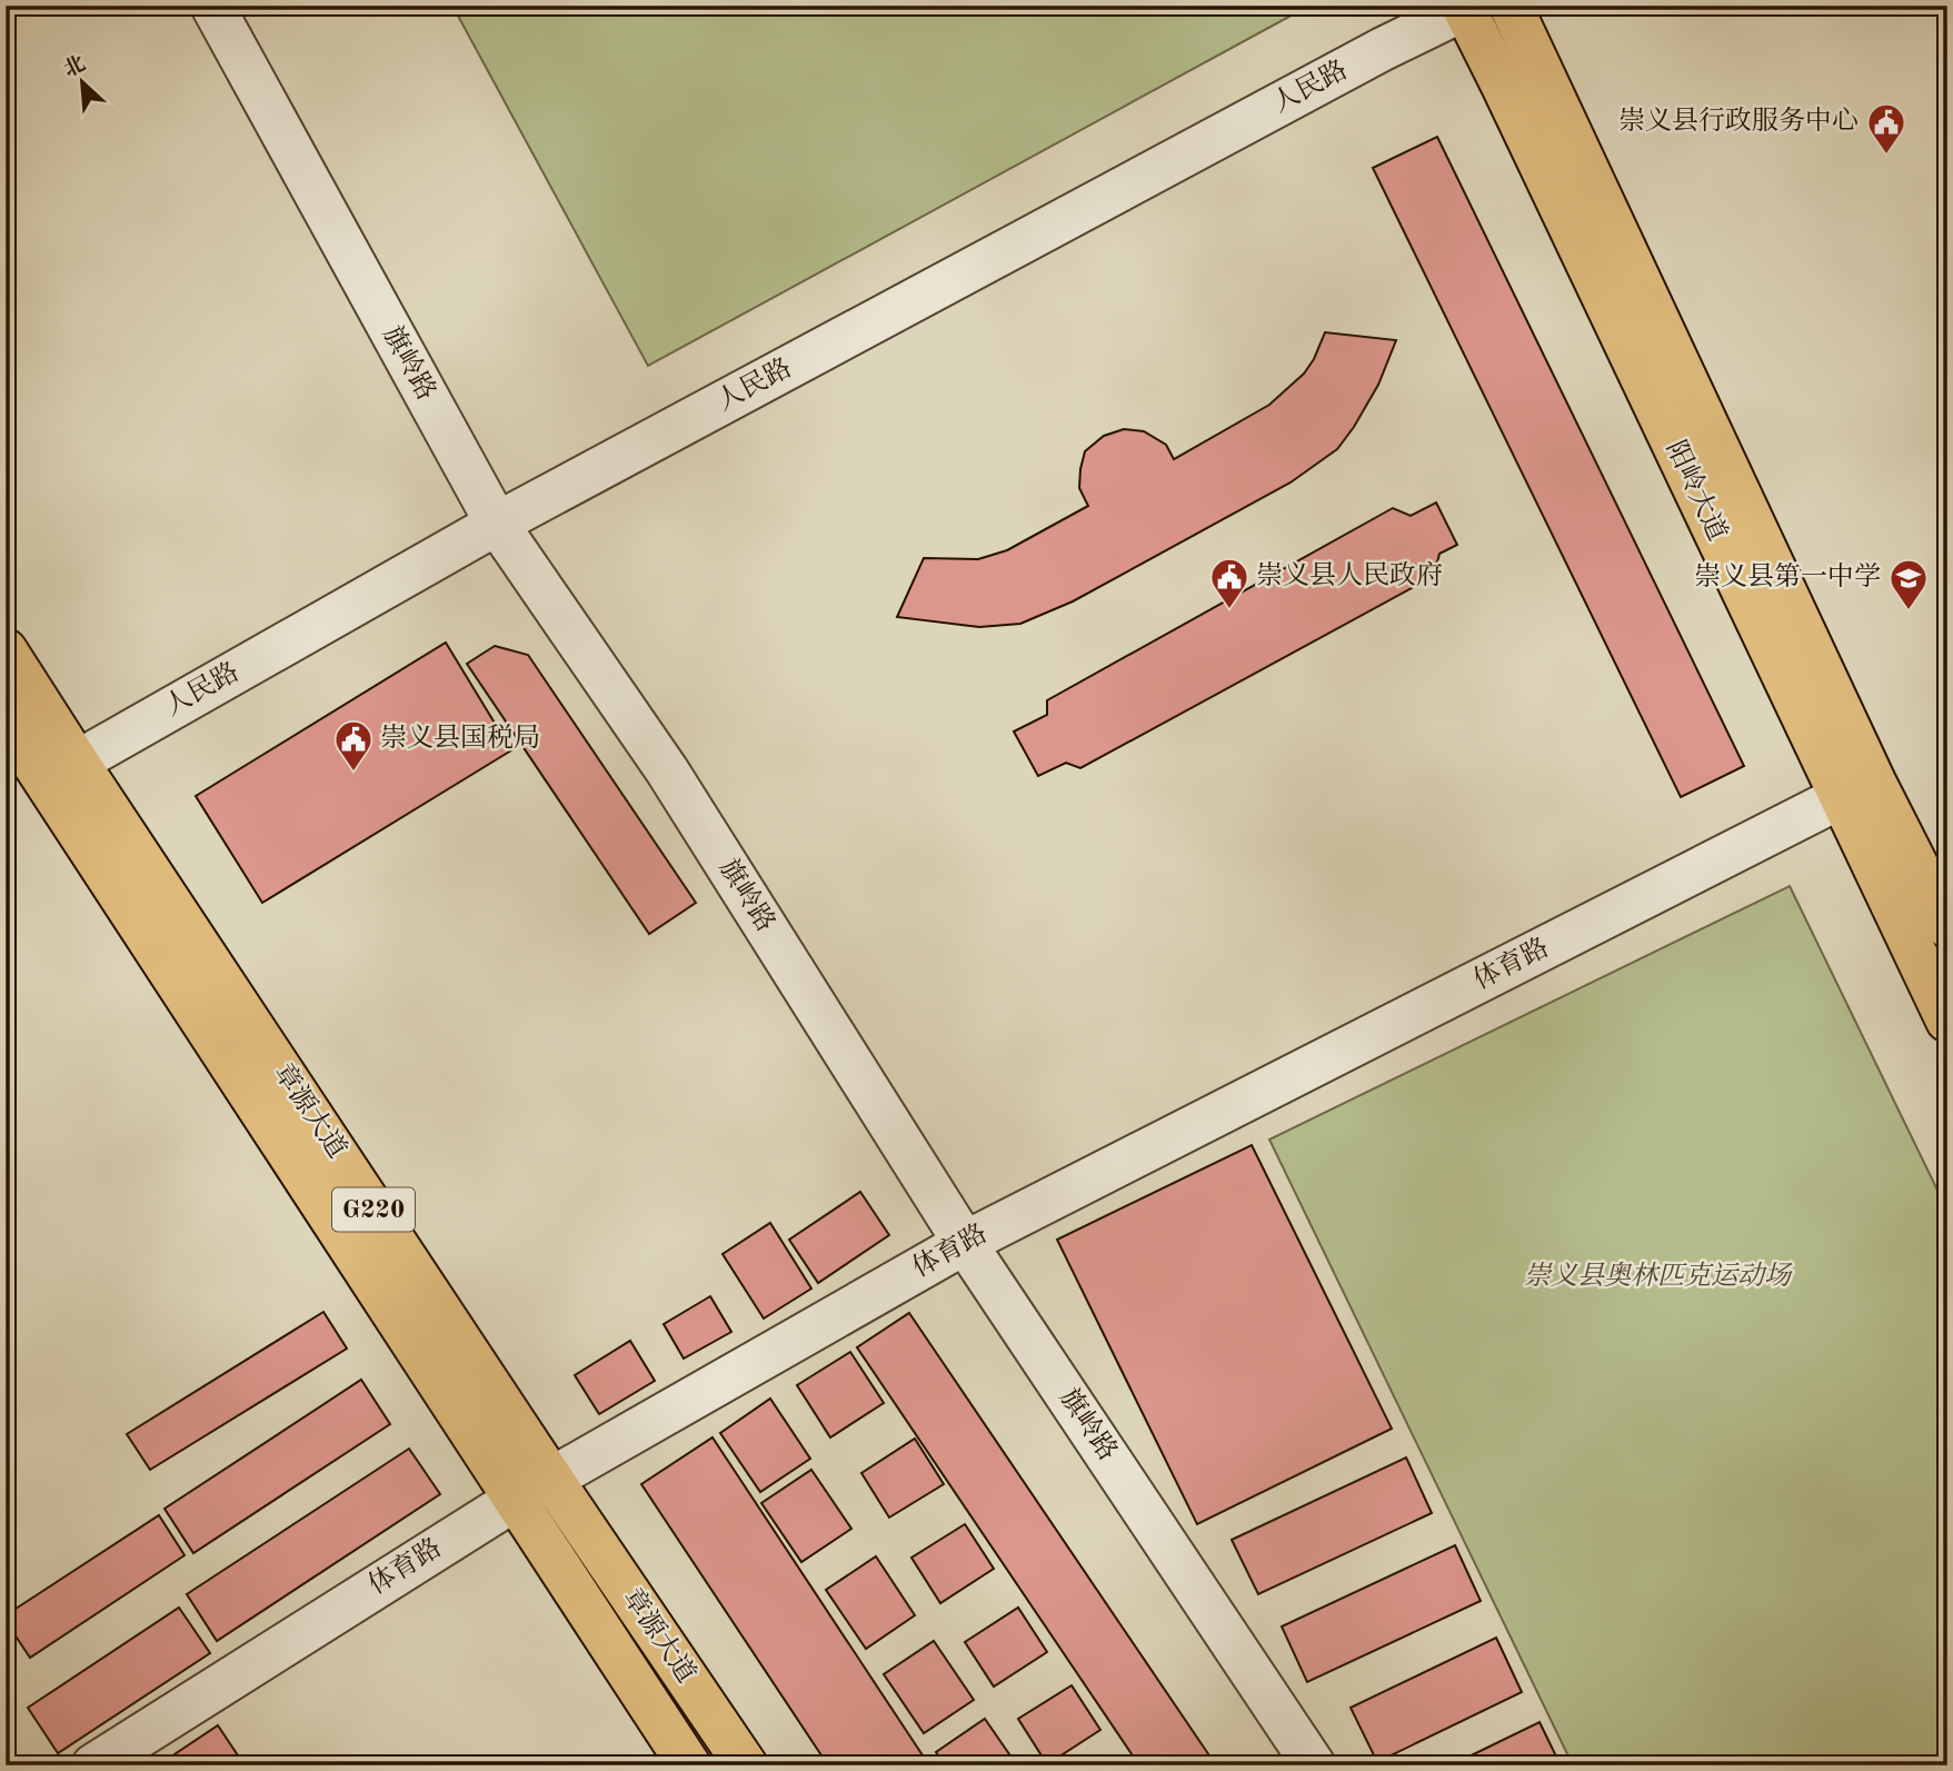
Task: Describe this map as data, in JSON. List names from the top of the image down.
{
  "streets": {
    "main road": ["阳岭大道", "章源大道", "G220"],
    "street": ["人民路", "旗岭路", "体育路"]
  },
  "crossings": [
    ["人民路", "旗岭路"],
    ["人民路", "阳岭大道"],
    ["人民路", "章源大道"],
    ["旗岭路", "体育路"],
    ["阳岭大道", "体育路"],
    ["体育路", "章源大道"]
  ],
  "parks": ["崇义县奥林匹克运动场"],
  "places": {
    "public building": ["崇义县行政服务中心", "崇义县人民政府", "崇义县国税局"],
    "school or university": ["崇义县第一中学"]
  },
  "north": "top left"
}
